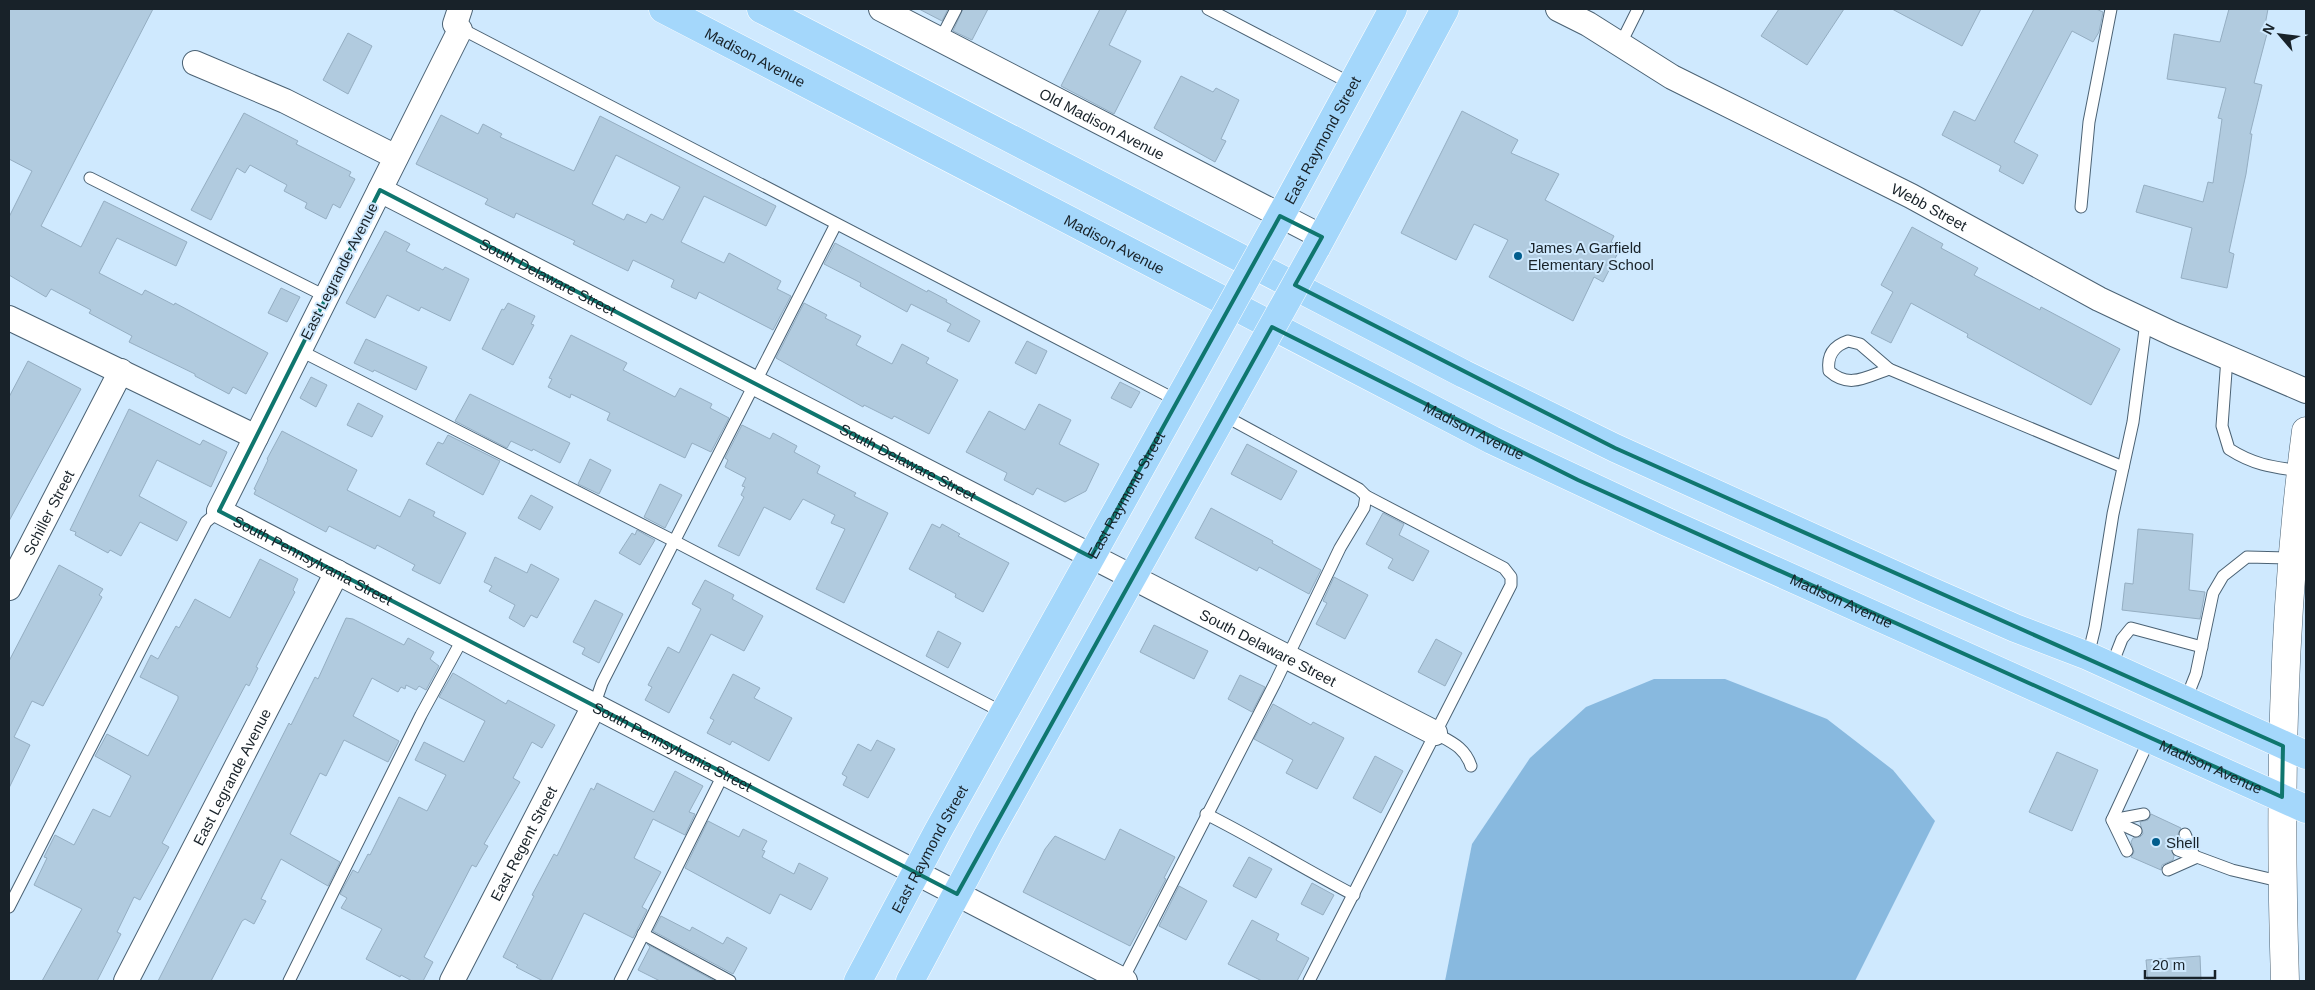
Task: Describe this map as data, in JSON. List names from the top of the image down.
{
  "streets": {
    "main road": ["Madison Avenue", "East Raymond Street"],
    "street": [
      "Old Madison Avenue",
      "Webb Street",
      "East Legrande Avenue",
      "South Delaware Street",
      "Schiller Street",
      "South Pennsylvania Street",
      "East Regent Street"
    ]
  },
  "crossings": [
    ["Old Madison Avenue", "East Raymond Street"],
    ["East Raymond Street", "South Delaware Street"],
    ["East Raymond Street", "South Pennsylvania Street"],
    ["East Legrande Avenue", "South Delaware Street"],
    ["East Legrande Avenue", "South Pennsylvania Street"],
    ["South Pennsylvania Street", "East Regent Street"]
  ],
  "places": ["James A Garfield Elementary School", "Shell"],
  "scale_bar": "20 m",
  "north": "top left"
}
